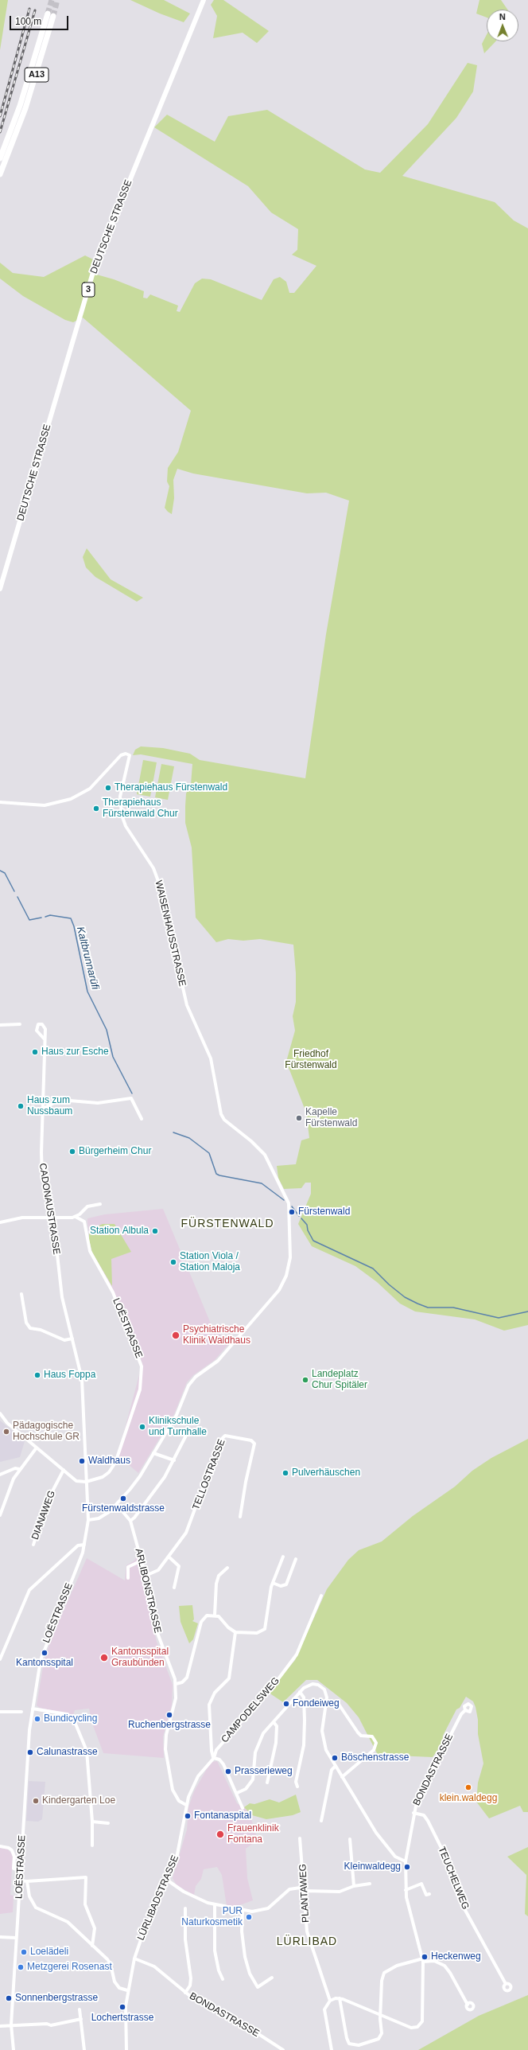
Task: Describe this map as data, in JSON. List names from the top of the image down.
{
  "streets": {
    "highway": ["A13"],
    "main road": ["DEUTSCHE STRASSE", "3"],
    "street": [
      "WAISENHAUSSTRASSE",
      "CADONAUSTRASSE",
      "LOËSTRASSE",
      "TELLOSTRASSE",
      "DIANAWEG",
      "ARLIBONSTRASSE",
      "CAMPODELSWEG",
      "BONDASTRASSE",
      "TEUCHELWEG",
      "PLANTAWEG",
      "LÜRLIBADSTRASSE"
    ]
  },
  "crossings": [
    ["CADONAUSTRASSE", "LOËSTRASSE"],
    ["TELLOSTRASSE", "ARLIBONSTRASSE"],
    ["ARLIBONSTRASSE", "LÜRLIBADSTRASSE"],
    ["CAMPODELSWEG", "LÜRLIBADSTRASSE"],
    ["BONDASTRASSE", "TEUCHELWEG"],
    ["BONDASTRASSE", "LÜRLIBADSTRASSE"]
  ],
  "districts": ["FÜRSTENWALD", "LÜRLIBAD"],
  "water": ["Kaltbrunnarüfi"],
  "parks": ["Friedhof Fürstenwald"],
  "places": [
    "Therapiehaus Fürstenwald",
    "Therapiehaus Fürstenwald Chur",
    "Haus zur Esche",
    "Haus zum Nussbaum",
    "Kapelle Fürstenwald",
    "Bürgerheim Chur",
    "Fürstenwald",
    "Station Albula",
    "Station Viola / Station Maloja",
    "Psychiatrische Klinik Waldhaus",
    "Haus Foppa",
    "Landeplatz Chur Spitäler",
    "Klinikschule und Turnhalle",
    "Pädagogische Hochschule GR",
    "Waldhaus",
    "Pulverhäuschen",
    "Fürstenwaldstrasse",
    "Kantonsspital",
    "Kantonsspital Graubünden",
    "Fondeiweg",
    "Ruchenbergstrasse",
    "Bundicycling",
    "Calunastrasse",
    "Böschenstrasse",
    "Prasserieweg",
    "klein.waldegg",
    "Kindergarten Loe",
    "Fontanaspital",
    "Frauenklinik Fontana",
    "Kleinwaldegg",
    "PUR Naturkosmetik",
    "Loelädeli",
    "Heckenweg",
    "Metzgerei Rosenast",
    "Sonnenbergstrasse",
    "Lochertstrasse"
  ],
  "scale_bar": "100 m",
  "north": "top"
}
